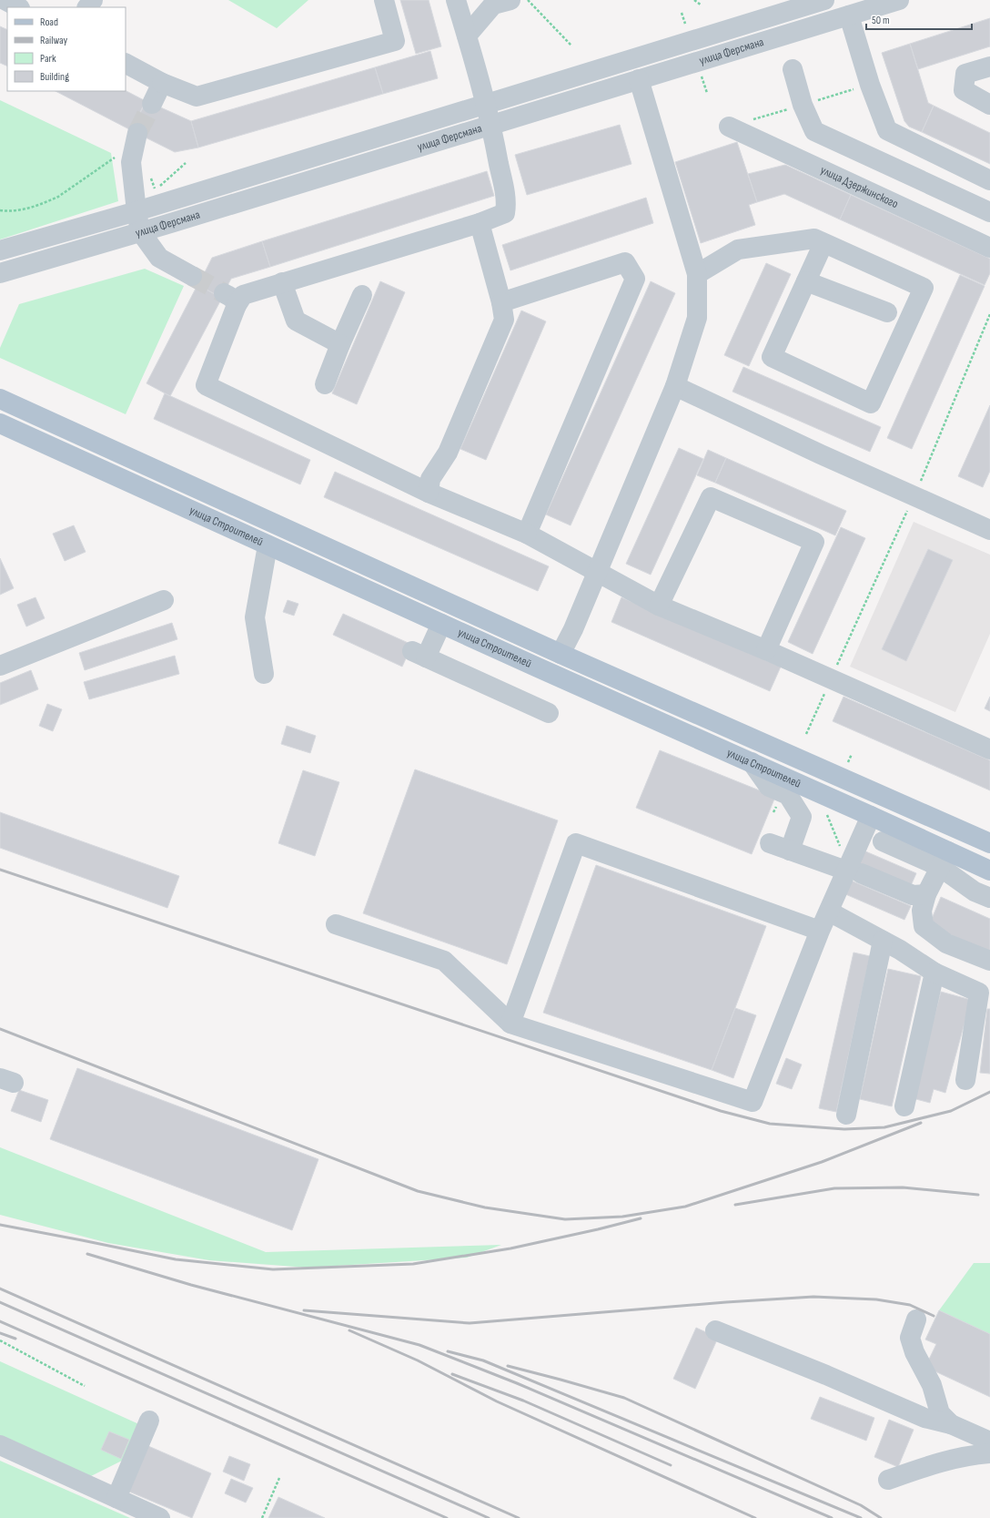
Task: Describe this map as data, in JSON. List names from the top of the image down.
{
  "streets": {
    "main road": ["улица Строителей"],
    "street": ["улица Ферсмана", "улица Дзержинского"]
  },
  "legend": [
    "Road",
    "Railway",
    "Park",
    "Building"
  ],
  "scale_bar": "50 m"
}
